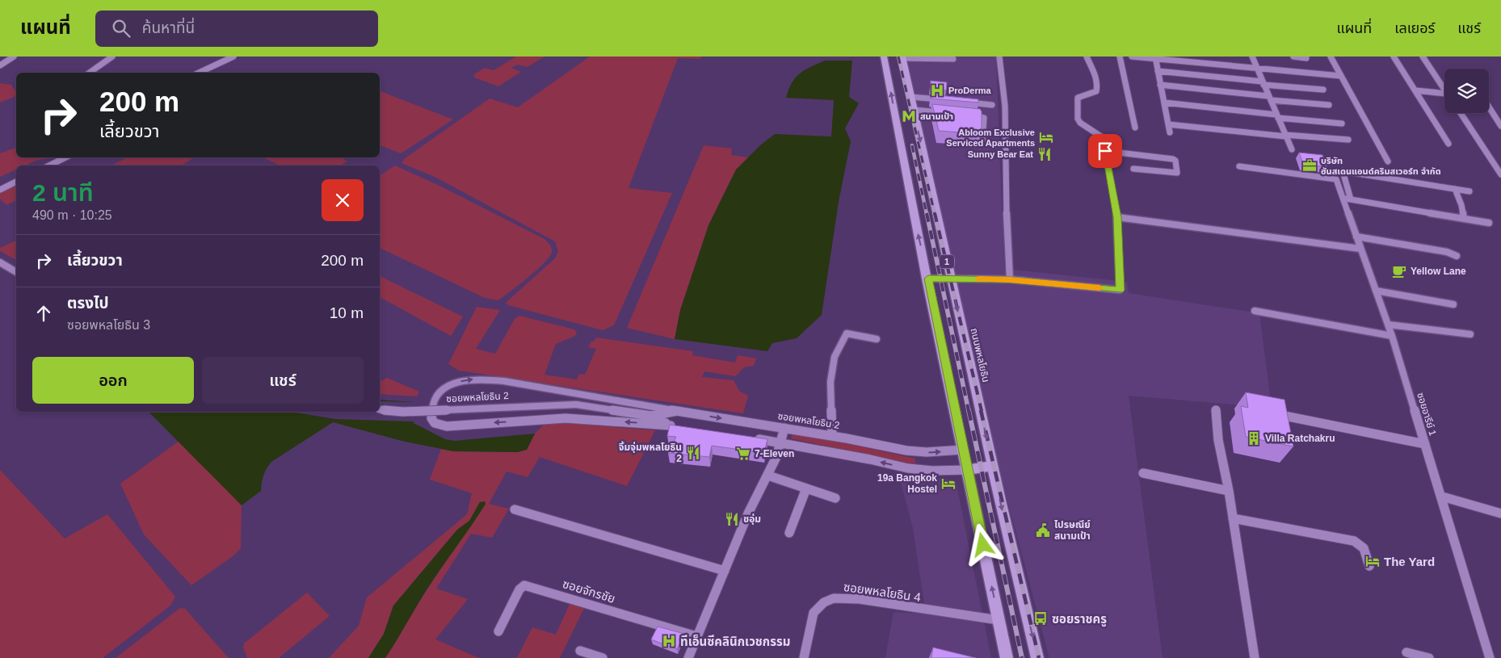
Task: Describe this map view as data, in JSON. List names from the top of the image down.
{
  "streets": {
    "main road": ["1", "ถนนพหลโยธิน"],
    "street": [
      "ซอยพหลโยธิน 2",
      "ซอยอารีย์ 1",
      "ซอยจักรชัย",
      "ซอยพหลโยธิน 4"
    ]
  },
  "crossings": [
    ["1", "ซอยพหลโยธิน 2"],
    ["1", "ซอยพหลโยธิน 4"]
  ],
  "places": {
    "hospital": ["ProDerma", "ทีเอ็นซีคลินิกเวชกรรม"],
    "metro station": ["สนามเป้า"],
    "hotel": ["Abloom Exclusive Serviced Apartments", "19a Bangkok Hostel", "The Yard"],
    "restaurant": ["Sunny Bear Eat", "จิ้มจุ่มพหลโยธิน 2", "ชอุ่ม"],
    "office": ["บริษัท ฮันสเดนแอนด์คริมสเวอร์ท จำกัด"],
    "cafe": ["Yellow Lane"],
    "building": ["Villa Ratchakru"],
    "supermarket": ["7-Eleven"],
    "public building": ["ไปรษณีย์ สนามเป้า"],
    "bus stop": ["ซอยราชครู"]
  },
  "page": {
    "header": "แผนที่",
    "search": "ค้นหาที่นี่",
    "nav": ["แผนที่", "เลเยอร์", "แชร์"],
    "turn": ["200 m", "เลี้ยวขวา"],
    "heading": ["2 นาที", "490 m · 10:25"],
    "list": [
      {
        "name": "เลี้ยวขวา",
        "value": "200 m"
      },
      {
        "name": "ตรงไป",
        "note": "ซอยพหลโยธิน 3",
        "value": "10 m"
      }
    ],
    "buttons": ["ออก", "แชร์"]
  }
}
